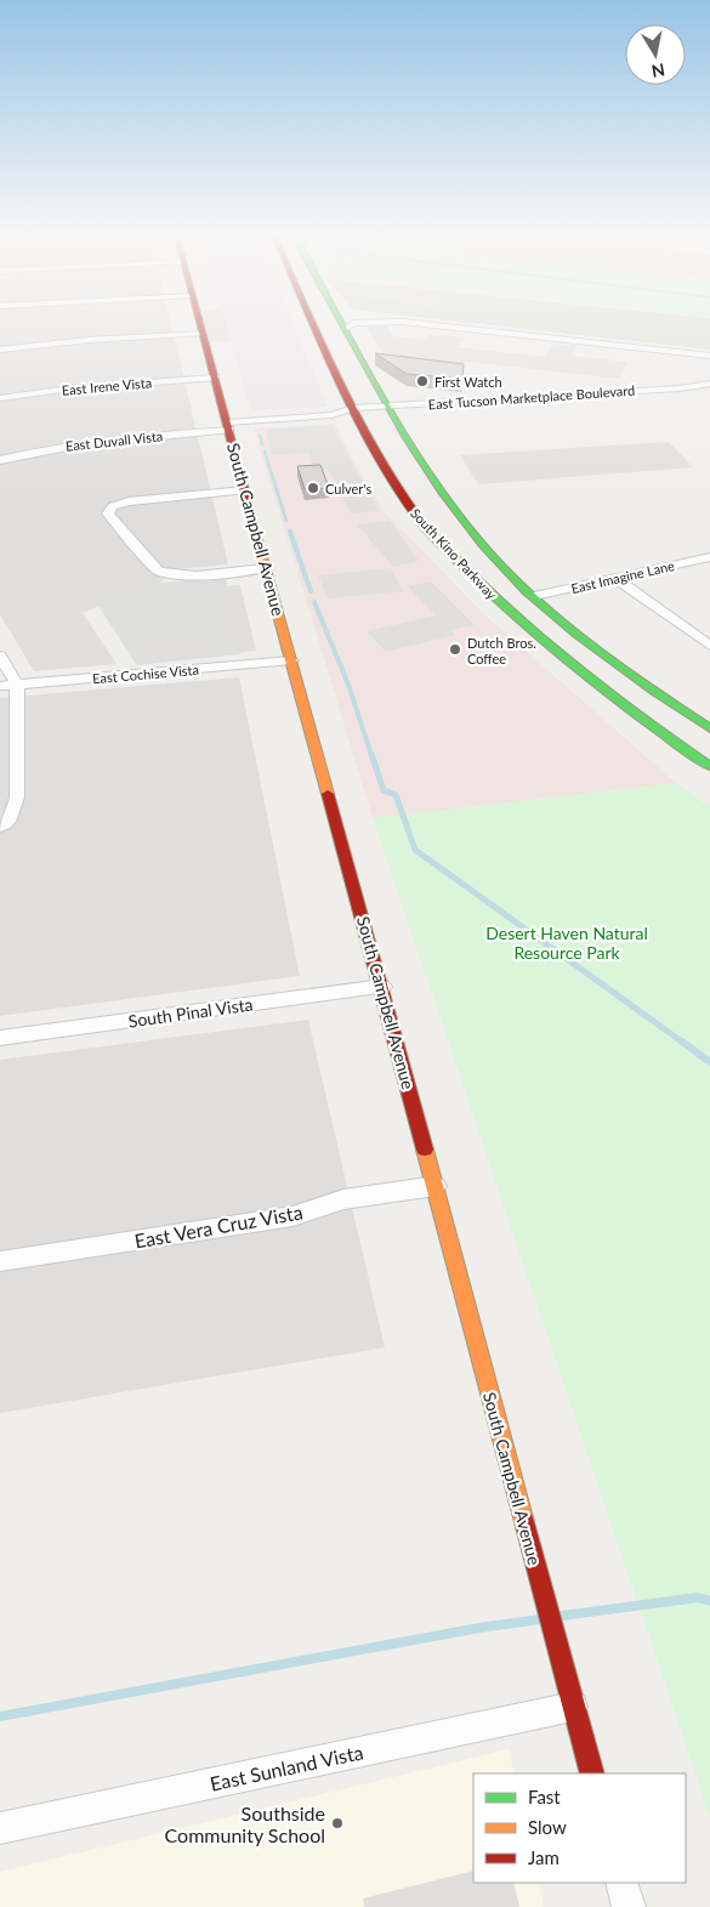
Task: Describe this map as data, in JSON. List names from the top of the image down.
{
  "streets": {
    "main road": ["South Campbell Avenue", "South Kino Parkway"],
    "street": [
      "East Irene Vista",
      "East Tucson Marketplace Boulevard",
      "East Duvall Vista",
      "East Imagine Lane",
      "East Cochise Vista",
      "South Pinal Vista",
      "East Vera Cruz Vista",
      "East Sunland Vista"
    ]
  },
  "crossings": [
    ["East Irene Vista", "South Campbell Avenue"],
    ["East Tucson Marketplace Boulevard", "East Duvall Vista"],
    ["East Tucson Marketplace Boulevard", "South Kino Parkway"],
    ["East Duvall Vista", "South Campbell Avenue"],
    ["East Duvall Vista", "South Kino Parkway"],
    ["South Campbell Avenue", "East Cochise Vista"],
    ["South Campbell Avenue", "South Pinal Vista"],
    ["South Campbell Avenue", "East Vera Cruz Vista"],
    ["South Campbell Avenue", "East Sunland Vista"],
    ["South Kino Parkway", "East Imagine Lane"]
  ],
  "parks": ["Desert Haven Natural Resource Park"],
  "places": [
    "First Watch",
    "Culver's",
    "Dutch Bros. Coffee",
    "Southside Community School"
  ],
  "legend": ["Fast", "Slow", "Jam"],
  "north": "bottom"
}
